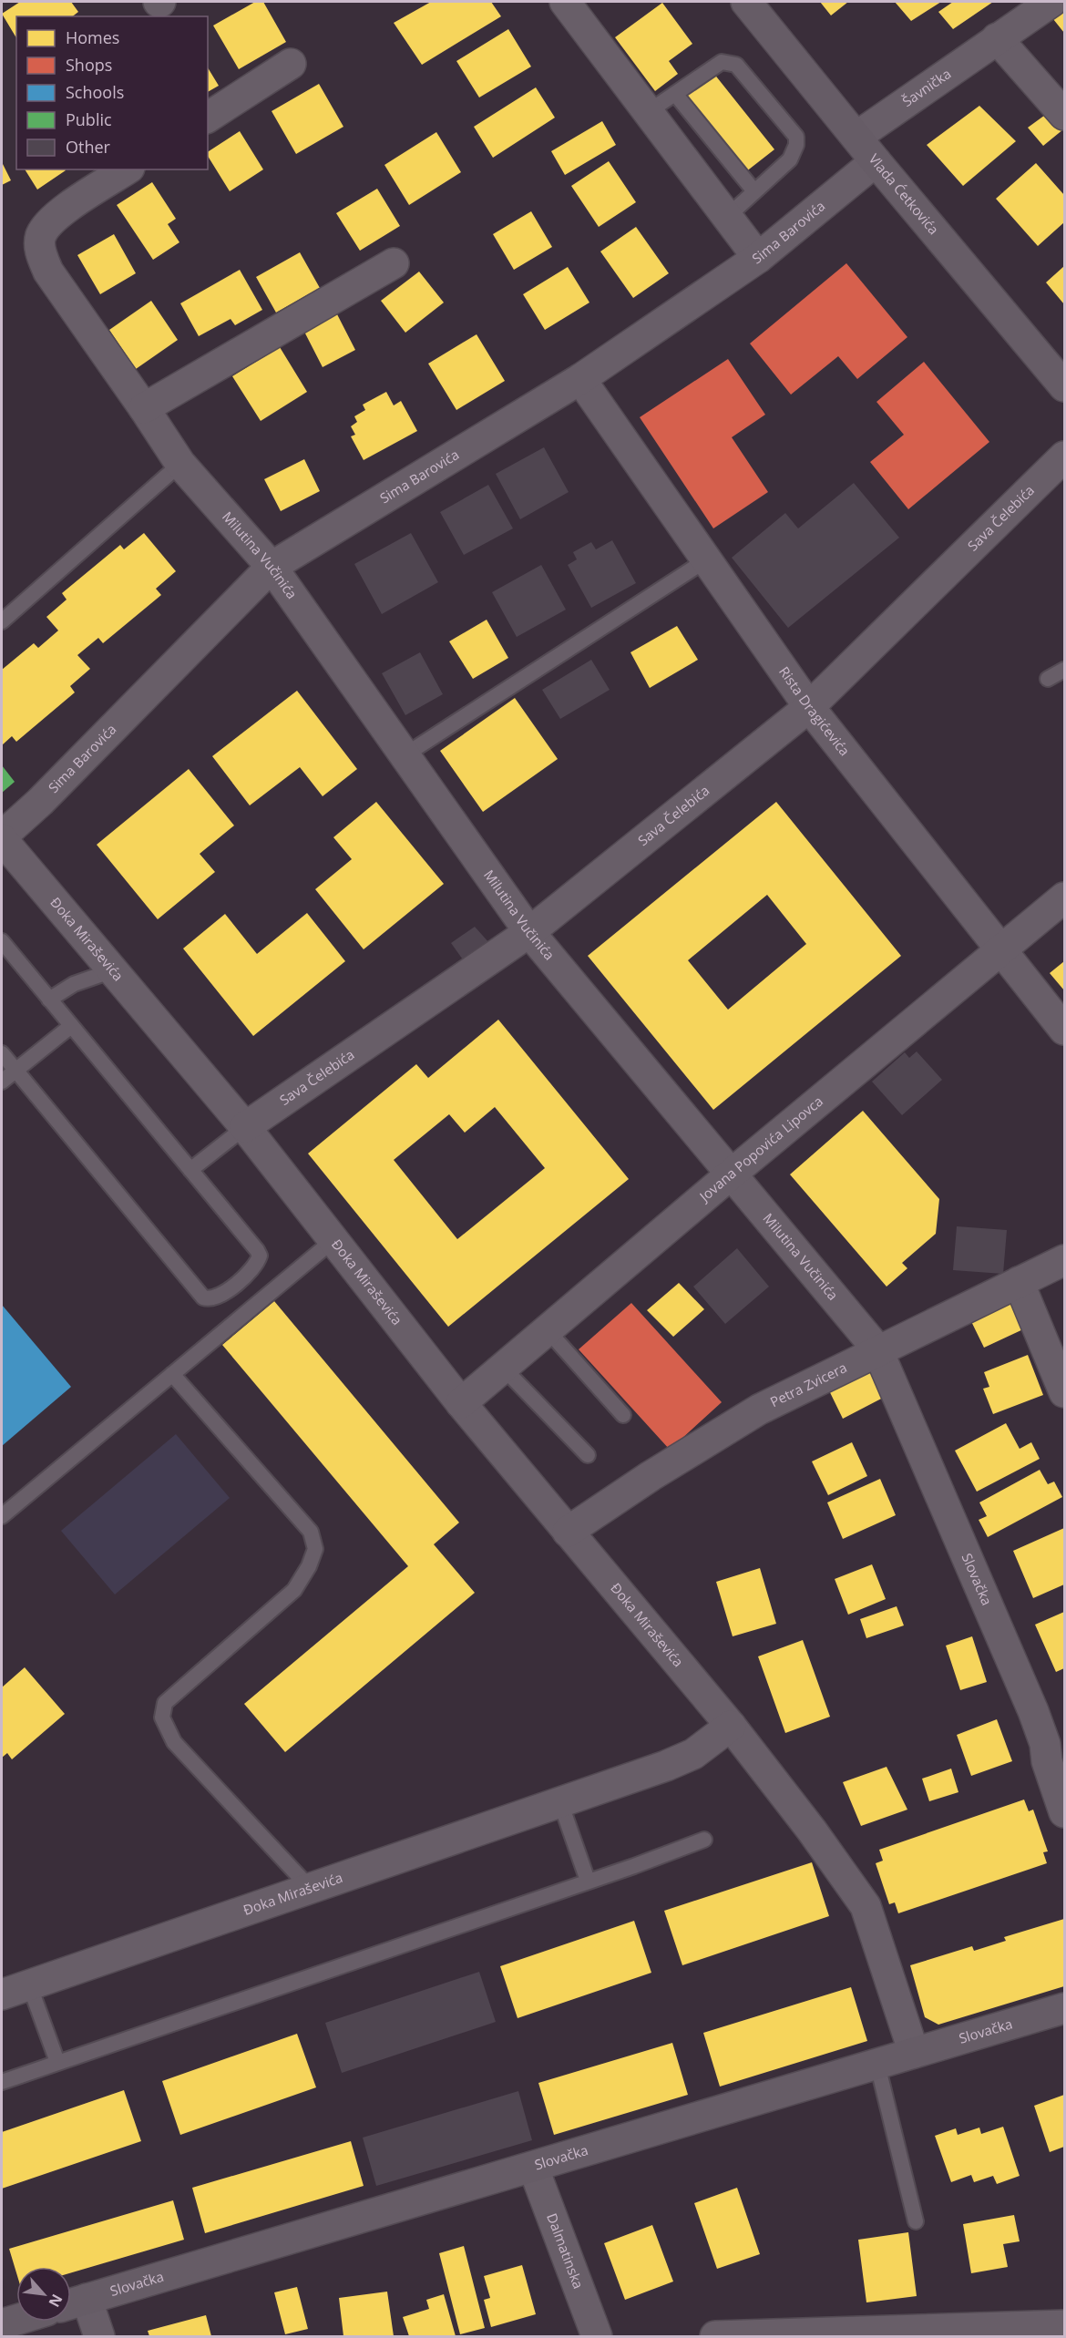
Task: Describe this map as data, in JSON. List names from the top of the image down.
{
  "streets": {
    "street": [
      "Šavnička",
      "Vlada Ćetkovića",
      "Sima Barovića",
      "Sava Čelebića",
      "Milutina Vučinića",
      "Rista Dragićevića",
      "Đoka Miraševića",
      "Jovana Popovića Lipovca",
      "Petra Zvicera",
      "Slovačka",
      "Dalmatinska"
    ]
  },
  "crossings": [
    ["Šavnička", "Vlada Ćetkovića"],
    ["Vlada Ćetkovića", "Sima Barovića"],
    ["Sima Barovića", "Milutina Vučinića"],
    ["Sima Barovića", "Rista Dragićevića"],
    ["Sima Barovića", "Đoka Miraševića"],
    ["Sava Čelebića", "Milutina Vučinića"],
    ["Sava Čelebića", "Rista Dragićevića"],
    ["Sava Čelebića", "Đoka Miraševića"],
    ["Milutina Vučinića", "Jovana Popovića Lipovca"],
    ["Milutina Vučinića", "Petra Zvicera"],
    ["Milutina Vučinića", "Slovačka"],
    ["Rista Dragićevića", "Jovana Popovića Lipovca"],
    ["Đoka Miraševića", "Jovana Popovića Lipovca"],
    ["Đoka Miraševića", "Petra Zvicera"],
    ["Đoka Miraševića", "Slovačka"],
    ["Petra Zvicera", "Slovačka"],
    ["Slovačka", "Dalmatinska"]
  ],
  "legend": [
    "Homes",
    "Shops",
    "Schools",
    "Public",
    "Other"
  ],
  "north": "bottom right"
}
